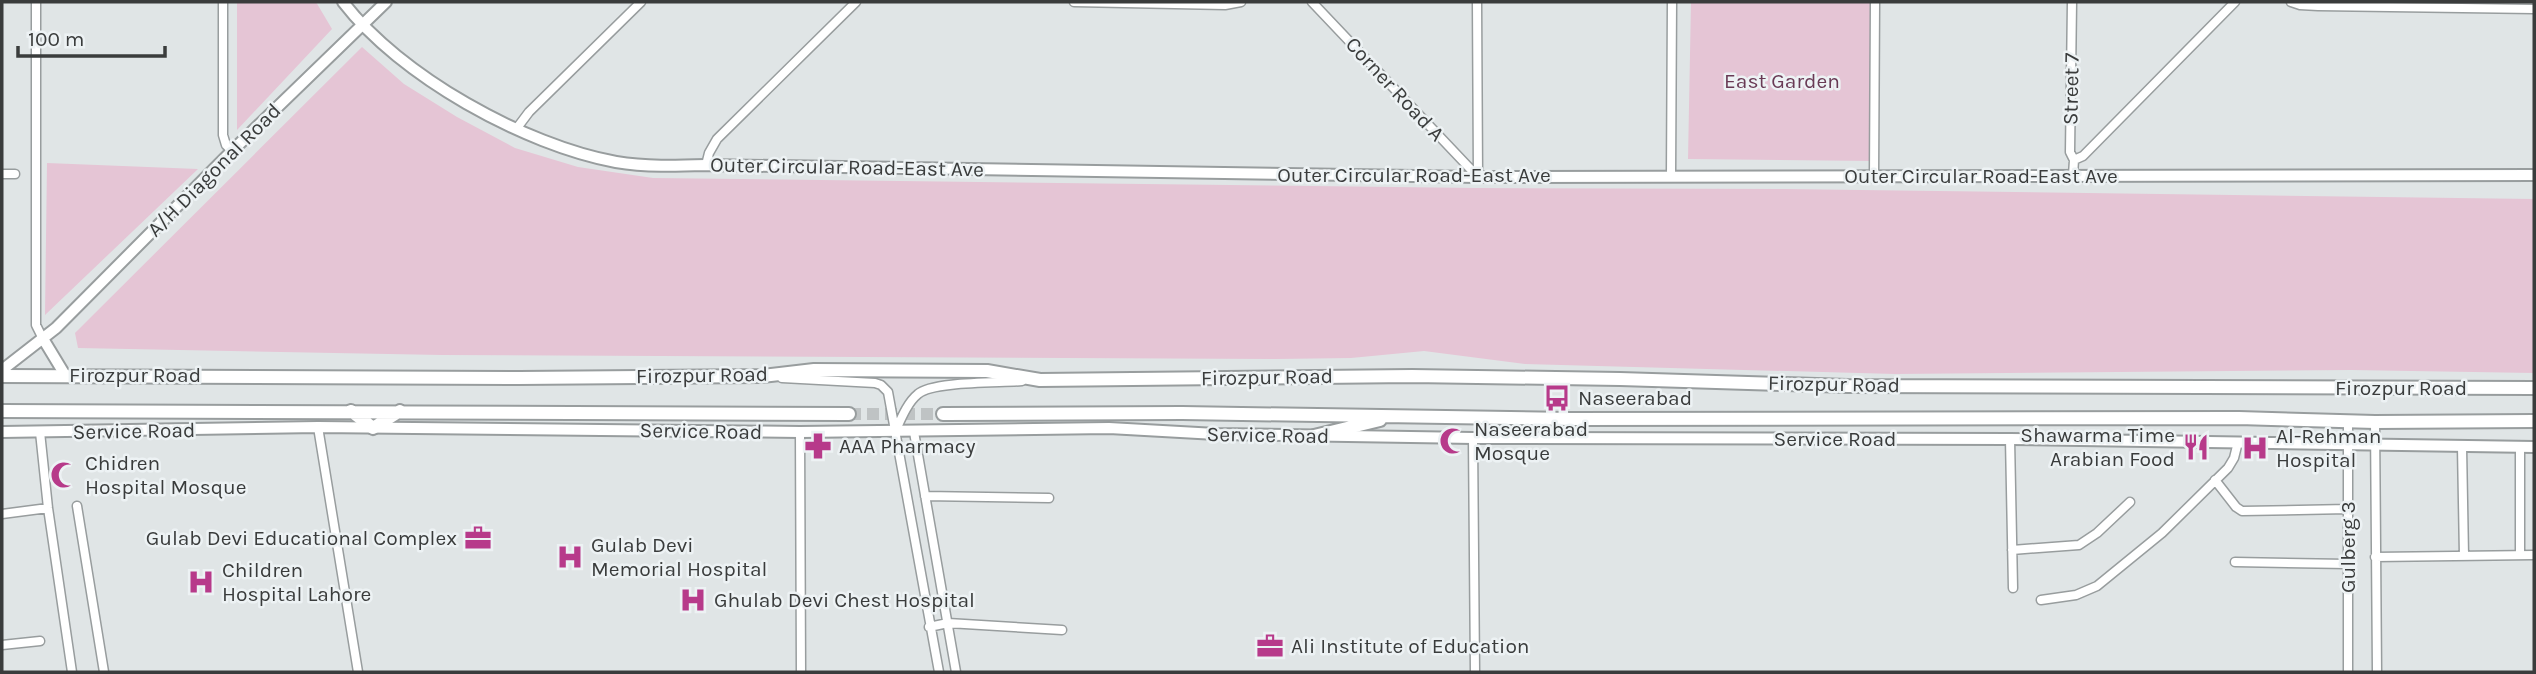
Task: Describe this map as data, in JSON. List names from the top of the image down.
{
  "streets": {
    "main road": ["Firozpur Road"],
    "street": [
      "Corner Road A",
      "Street 7",
      "Outer Circular Road-East Ave",
      "A/H Diagonal Road",
      "Service Road",
      "Gulberg 3"
    ]
  },
  "crossings": [
    ["Corner Road A", "Outer Circular Road-East Ave"],
    ["Street 7", "Outer Circular Road-East Ave"],
    ["Outer Circular Road-East Ave", "A/H Diagonal Road"],
    ["Firozpur Road", "Gulberg 3"],
    ["Service Road", "Gulberg 3"]
  ],
  "parks": ["East Garden"],
  "places": {
    "bus stop": ["Naseerabad"],
    "mosque": ["Naseerabad Mosque", "Chidren Hospital Mosque"],
    "pharmacy": ["AAA Pharmacy"],
    "restaurant": ["Shawarma Time Arabian Food"],
    "hospital": [
      "Al-Rehman Hospital",
      "Gulab Devi Memorial Hospital",
      "Children Hospital Lahore",
      "Ghulab Devi Chest Hospital"
    ],
    "office": ["Gulab Devi Educational Complex", "Ali Institute of Education"]
  },
  "scale_bar": "100 m"
}
